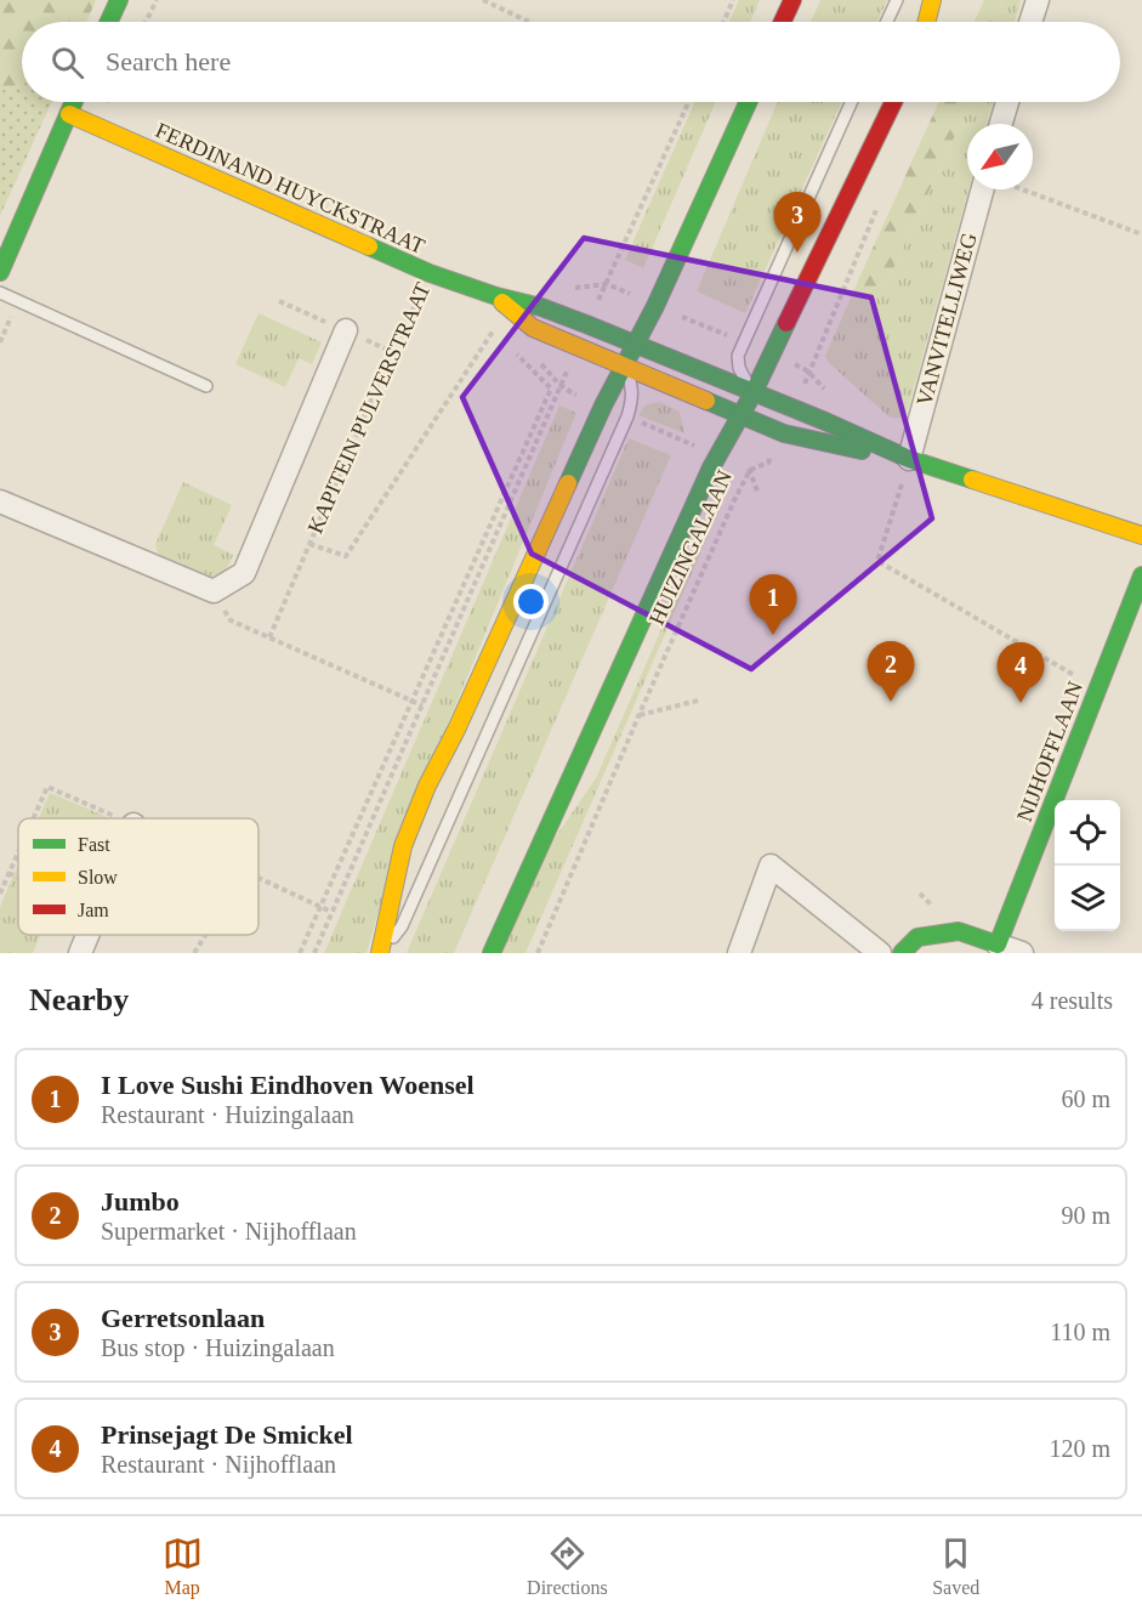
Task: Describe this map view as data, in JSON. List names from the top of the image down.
{
  "streets": {
    "street": [
      "FERDINAND HUYCKSTRAAT",
      "VANVITELLIWEG",
      "HUIZINGALAAN",
      "NIJHOFFLAAN"
    ],
    "path": ["KAPITEIN PULVERSTRAAT"]
  },
  "crossings": [
    ["FERDINAND HUYCKSTRAAT", "VANVITELLIWEG"],
    ["FERDINAND HUYCKSTRAAT", "KAPITEIN PULVERSTRAAT"],
    ["FERDINAND HUYCKSTRAAT", "HUIZINGALAAN"]
  ],
  "legend": ["Fast", "Slow", "Jam"],
  "north": "bottom left",
  "page": {
    "search": "Search here",
    "pins": [
      "3",
      "1",
      "2",
      "4"
    ],
    "heading": ["Nearby", "4 results"],
    "list": [
      {
        "mark": "1",
        "name": "I Love Sushi Eindhoven Woensel",
        "note": "Restaurant · Huizingalaan",
        "value": "60 m"
      },
      {
        "mark": "2",
        "name": "Jumbo",
        "note": "Supermarket · Nijhofflaan",
        "value": "90 m"
      },
      {
        "mark": "3",
        "name": "Gerretsonlaan",
        "note": "Bus stop · Huizingalaan",
        "value": "110 m"
      },
      {
        "mark": "4",
        "name": "Prinsejagt De Smickel",
        "note": "Restaurant · Nijhofflaan",
        "value": "120 m"
      }
    ],
    "nav": ["Map", "Directions", "Saved"]
  }
}
